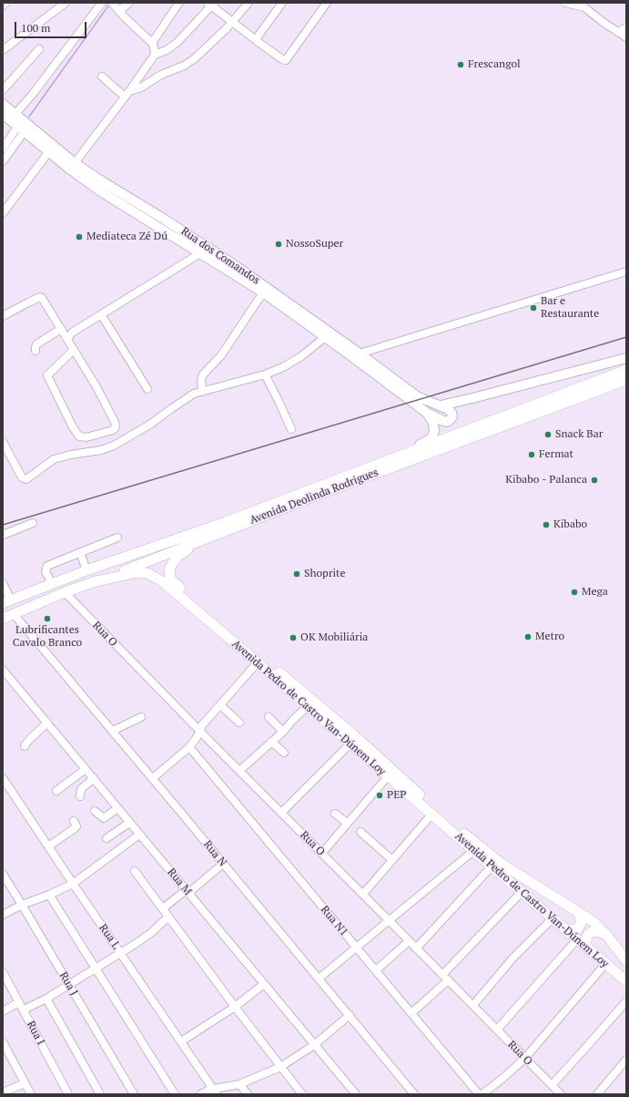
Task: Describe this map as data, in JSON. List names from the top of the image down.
{
  "streets": {
    "highway": ["Avenida Deolinda Rodrigues", "Avenida Pedro de Castro Van-Dúnem Loy"],
    "main road": ["Rua dos Comandos"],
    "street": [
      "Rua O",
      "Rua N",
      "Rua M",
      "Rua N1",
      "Rua L",
      "Rua J",
      "Rua I"
    ]
  },
  "crossings": [
    ["Avenida Deolinda Rodrigues", "Rua O"],
    ["Avenida Deolinda Rodrigues", "Avenida Pedro de Castro Van-Dúnem Loy"],
    ["Avenida Deolinda Rodrigues", "Rua N"]
  ],
  "places": [
    "Frescangol",
    "Mediateca Zé Dú",
    "NossoSuper",
    "Bar e Restaurante",
    "Snack Bar",
    "Fermat",
    "Kibabo - Palanca",
    "Kibabo",
    "Shoprite",
    "Mega",
    "Lubrificantes Cavalo Branco",
    "Metro",
    "OK Mobiliária",
    "PEP"
  ],
  "scale_bar": "100 m"
}
